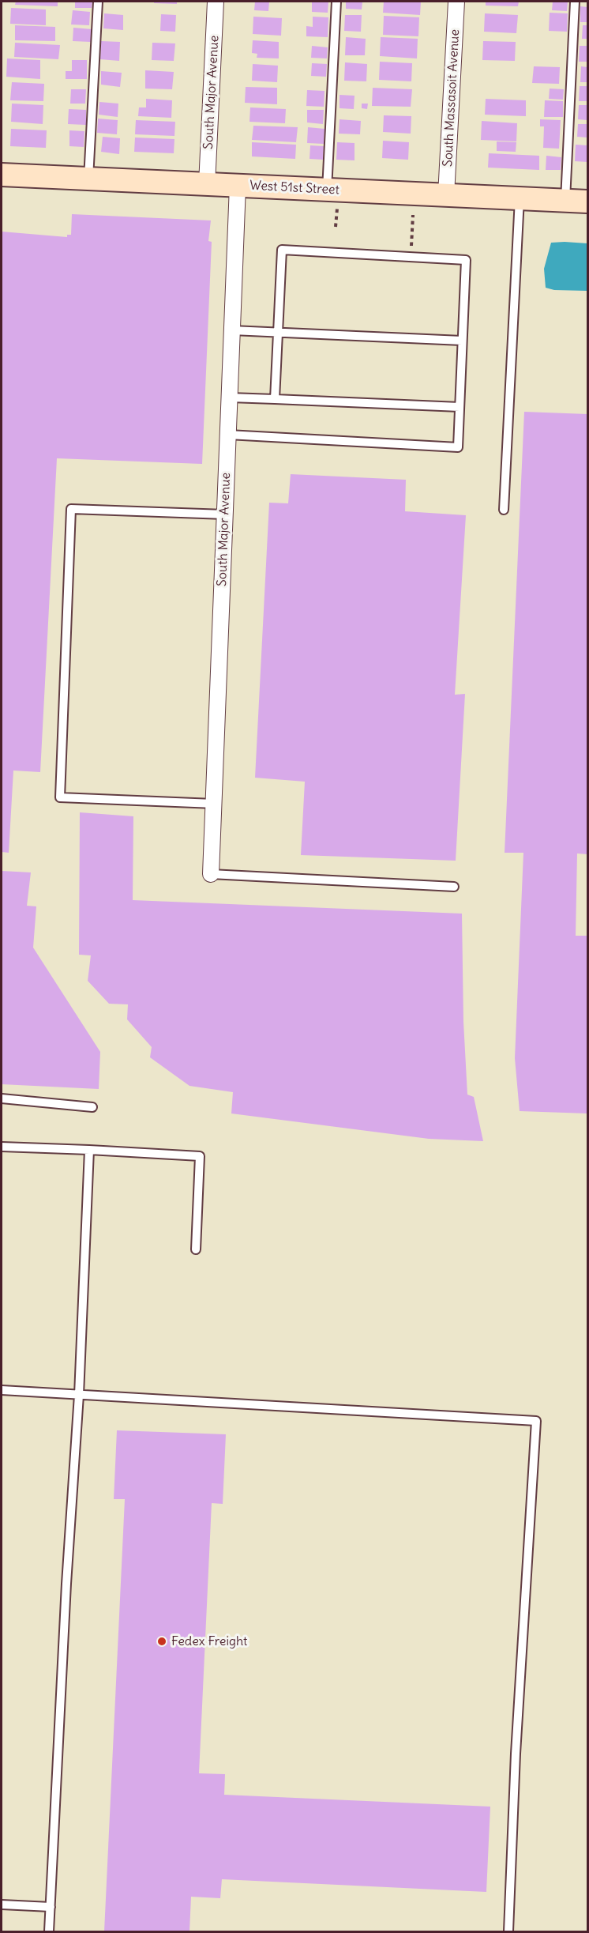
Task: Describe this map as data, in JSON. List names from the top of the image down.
{
  "streets": {
    "street": ["South Major Avenue", "South Massasoit Avenue", "West 51st Street"]
  },
  "crossings": [
    ["South Major Avenue", "West 51st Street"],
    ["South Massasoit Avenue", "West 51st Street"]
  ],
  "places": ["Fedex Freight"]
}
